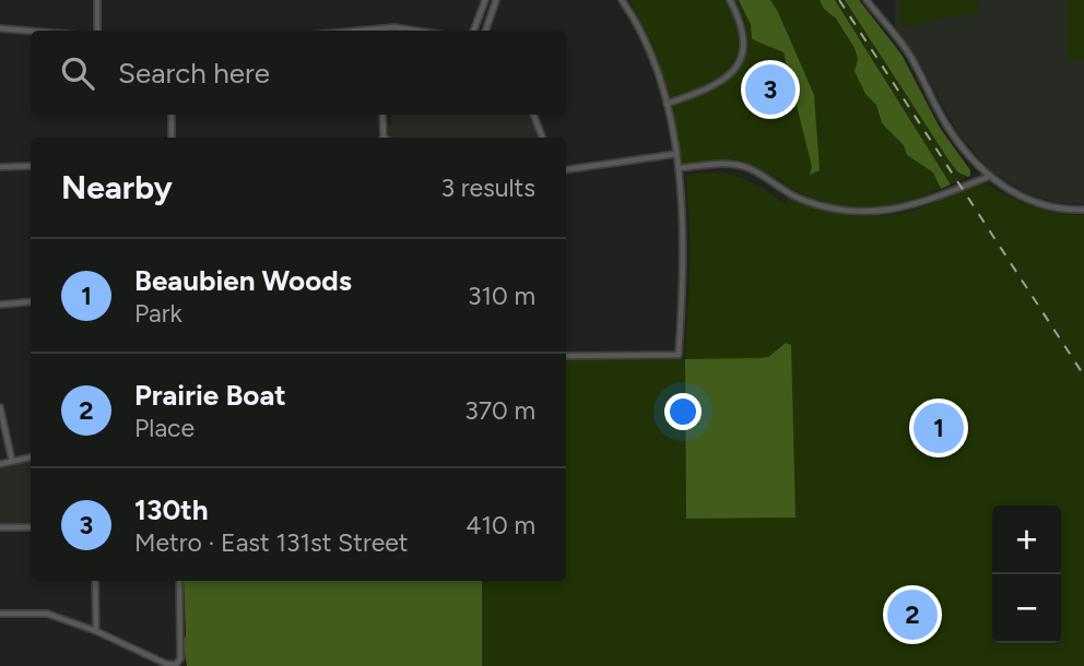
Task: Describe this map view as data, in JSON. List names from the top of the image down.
{
  "page": {
    "search": "Search here",
    "pins": ["3", "1", "2"],
    "heading": ["Nearby", "3 results"],
    "list": [
      {
        "mark": "1",
        "name": "Beaubien Woods",
        "note": "Park",
        "value": "310 m"
      },
      {
        "mark": "2",
        "name": "Prairie Boat",
        "note": "Place",
        "value": "370 m"
      },
      {
        "mark": "3",
        "name": "130th",
        "note": "Metro · East 131st Street",
        "value": "410 m"
      }
    ],
    "map_buttons": ["+", "−"]
  }
}
